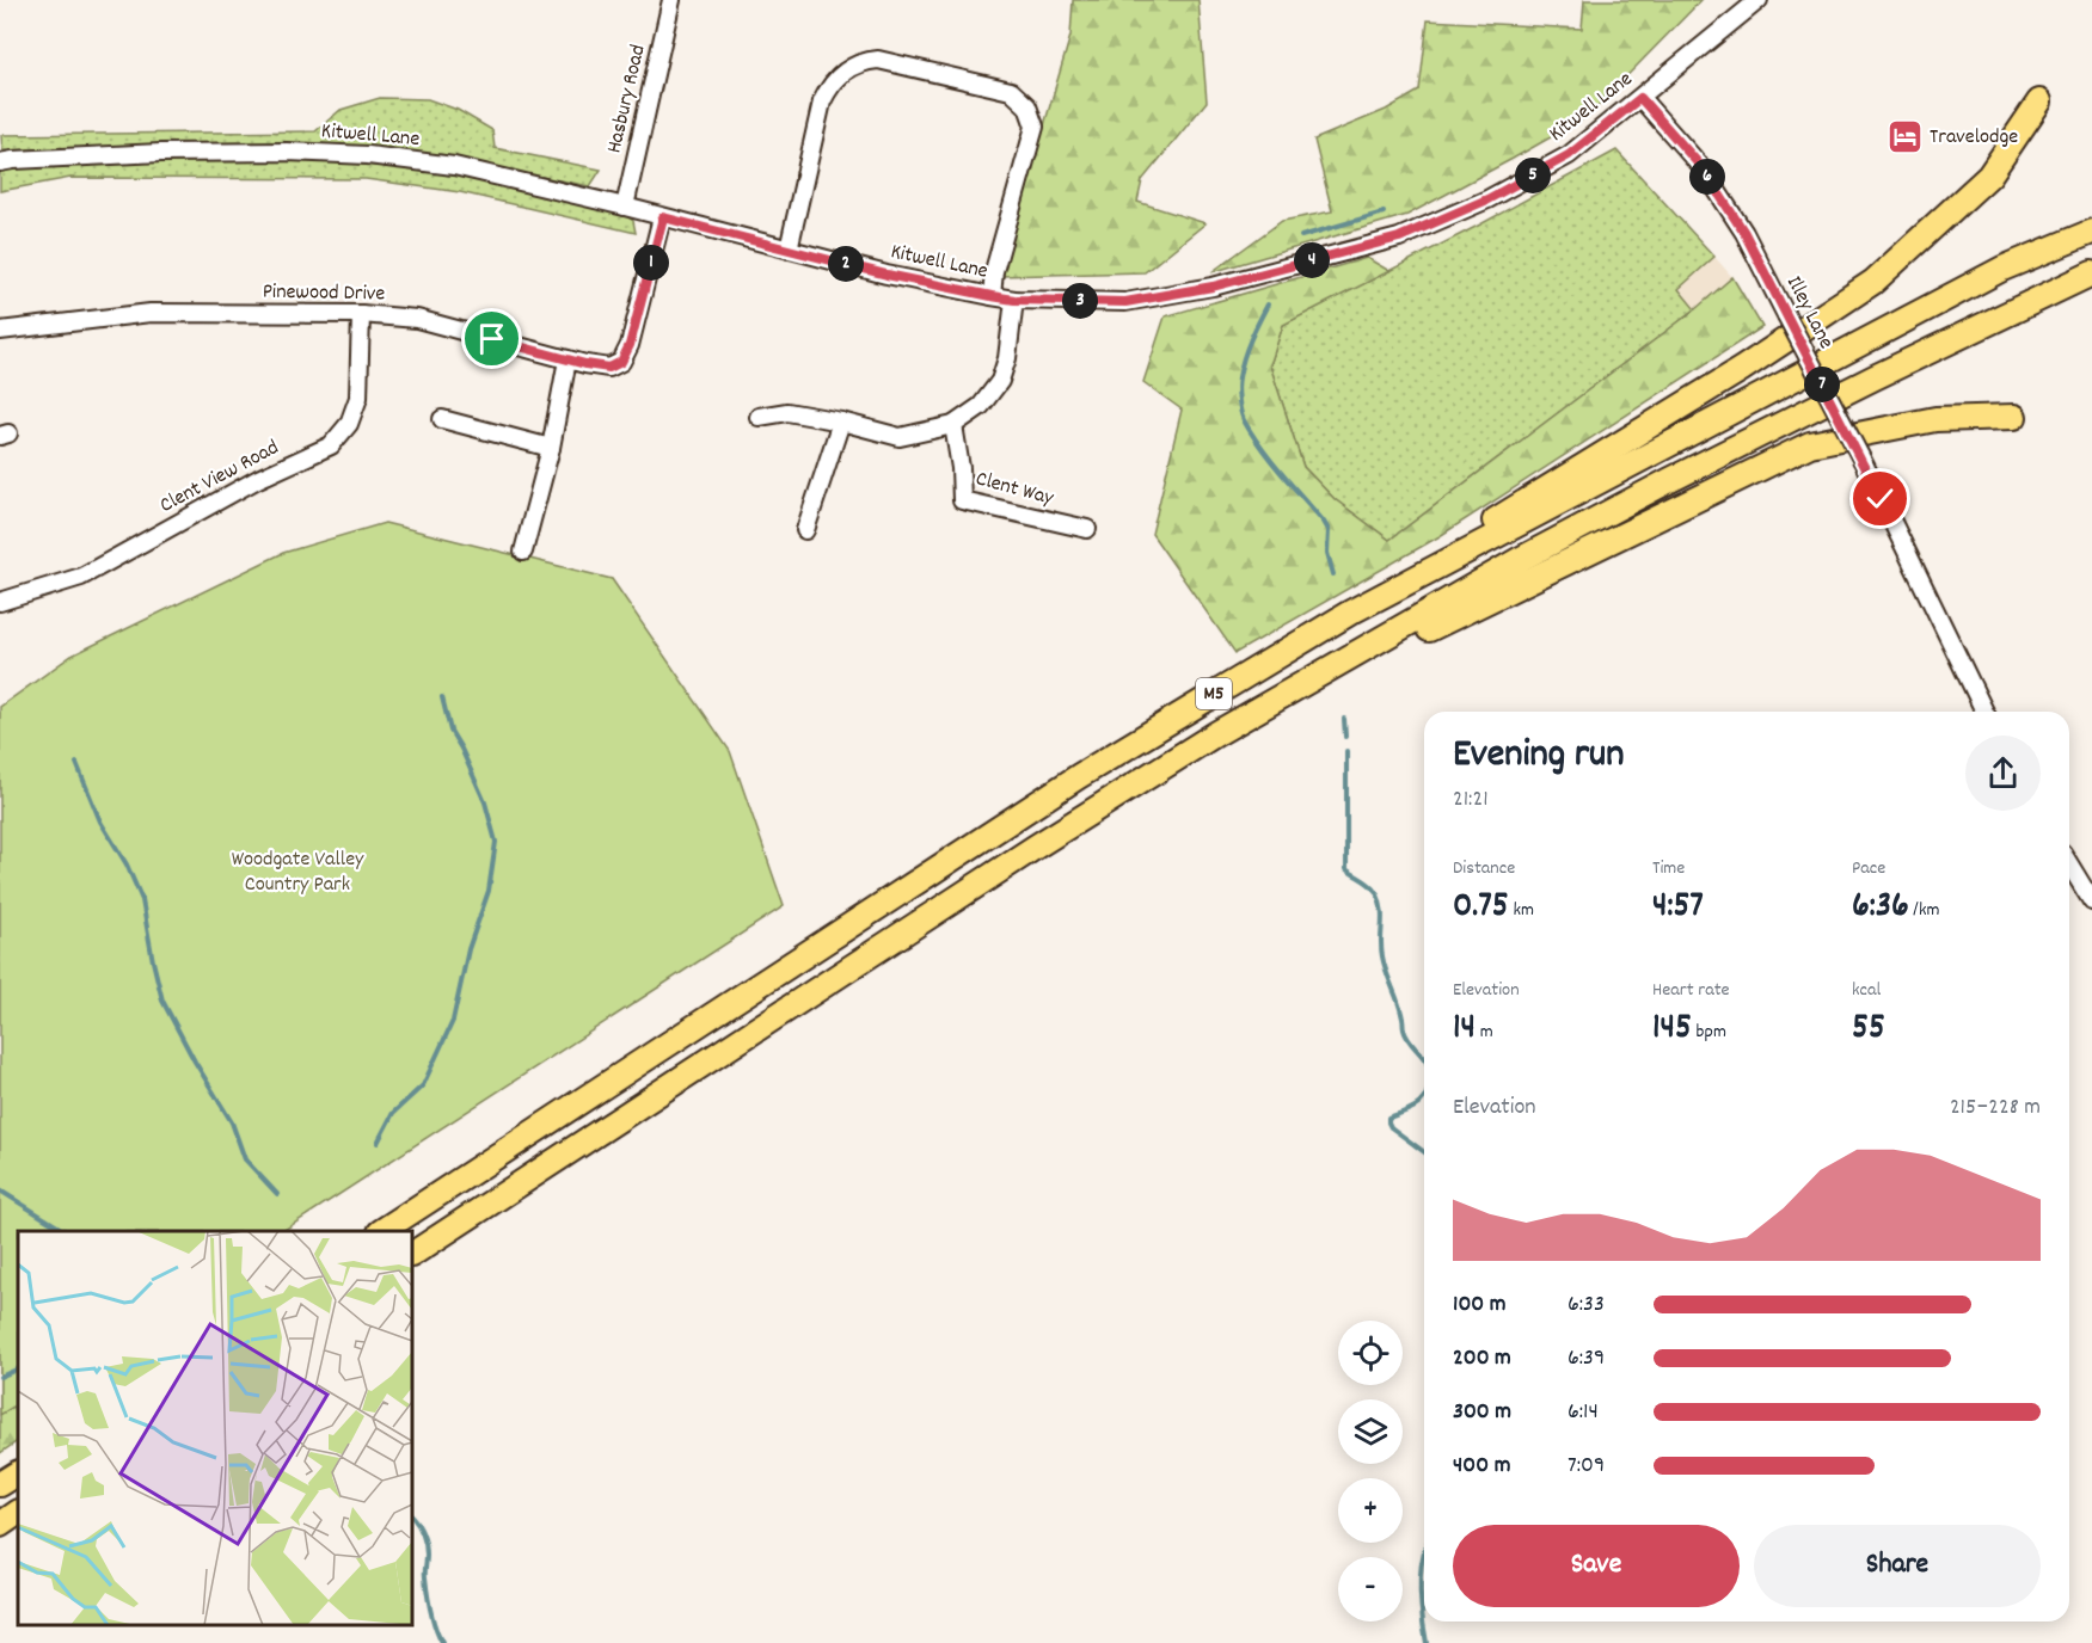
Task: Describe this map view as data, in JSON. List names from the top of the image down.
{
  "streets": {
    "highway": ["M5"],
    "street": [
      "Hasbury Road",
      "Kitwell Lane",
      "Pinewood Drive",
      "Illey Lane",
      "Clent View Road",
      "Clent Way"
    ]
  },
  "crossings": [
    ["Hasbury Road", "Kitwell Lane"],
    ["Kitwell Lane", "Pinewood Drive"],
    ["Kitwell Lane", "Illey Lane"],
    ["Pinewood Drive", "Clent View Road"]
  ],
  "parks": ["Woodgate Valley Country Park"],
  "places": {
    "hotel": ["Travelodge"]
  },
  "page": {
    "pins": [
      "5",
      "6",
      "4",
      "1",
      "2",
      "3",
      "7"
    ],
    "heading": ["Evening run", "21:21"],
    "stats": [
      ["Distance", "0.75 km"],
      ["Time", "4:57"],
      ["Pace", "6:36 /km"],
      ["Elevation", "14 m"],
      ["Heart rate", "145 bpm"],
      ["kcal", "55"]
    ],
    "chart": ["Elevation", "215–228 m"],
    "list": [
      {
        "name": "100 m",
        "note": "6:33"
      },
      {
        "name": "200 m",
        "note": "6:39"
      },
      {
        "name": "300 m",
        "note": "6:14"
      },
      {
        "name": "400 m",
        "note": "7:09"
      }
    ],
    "map_buttons": ["+", "−"],
    "buttons": ["Save", "Share"]
  }
}
